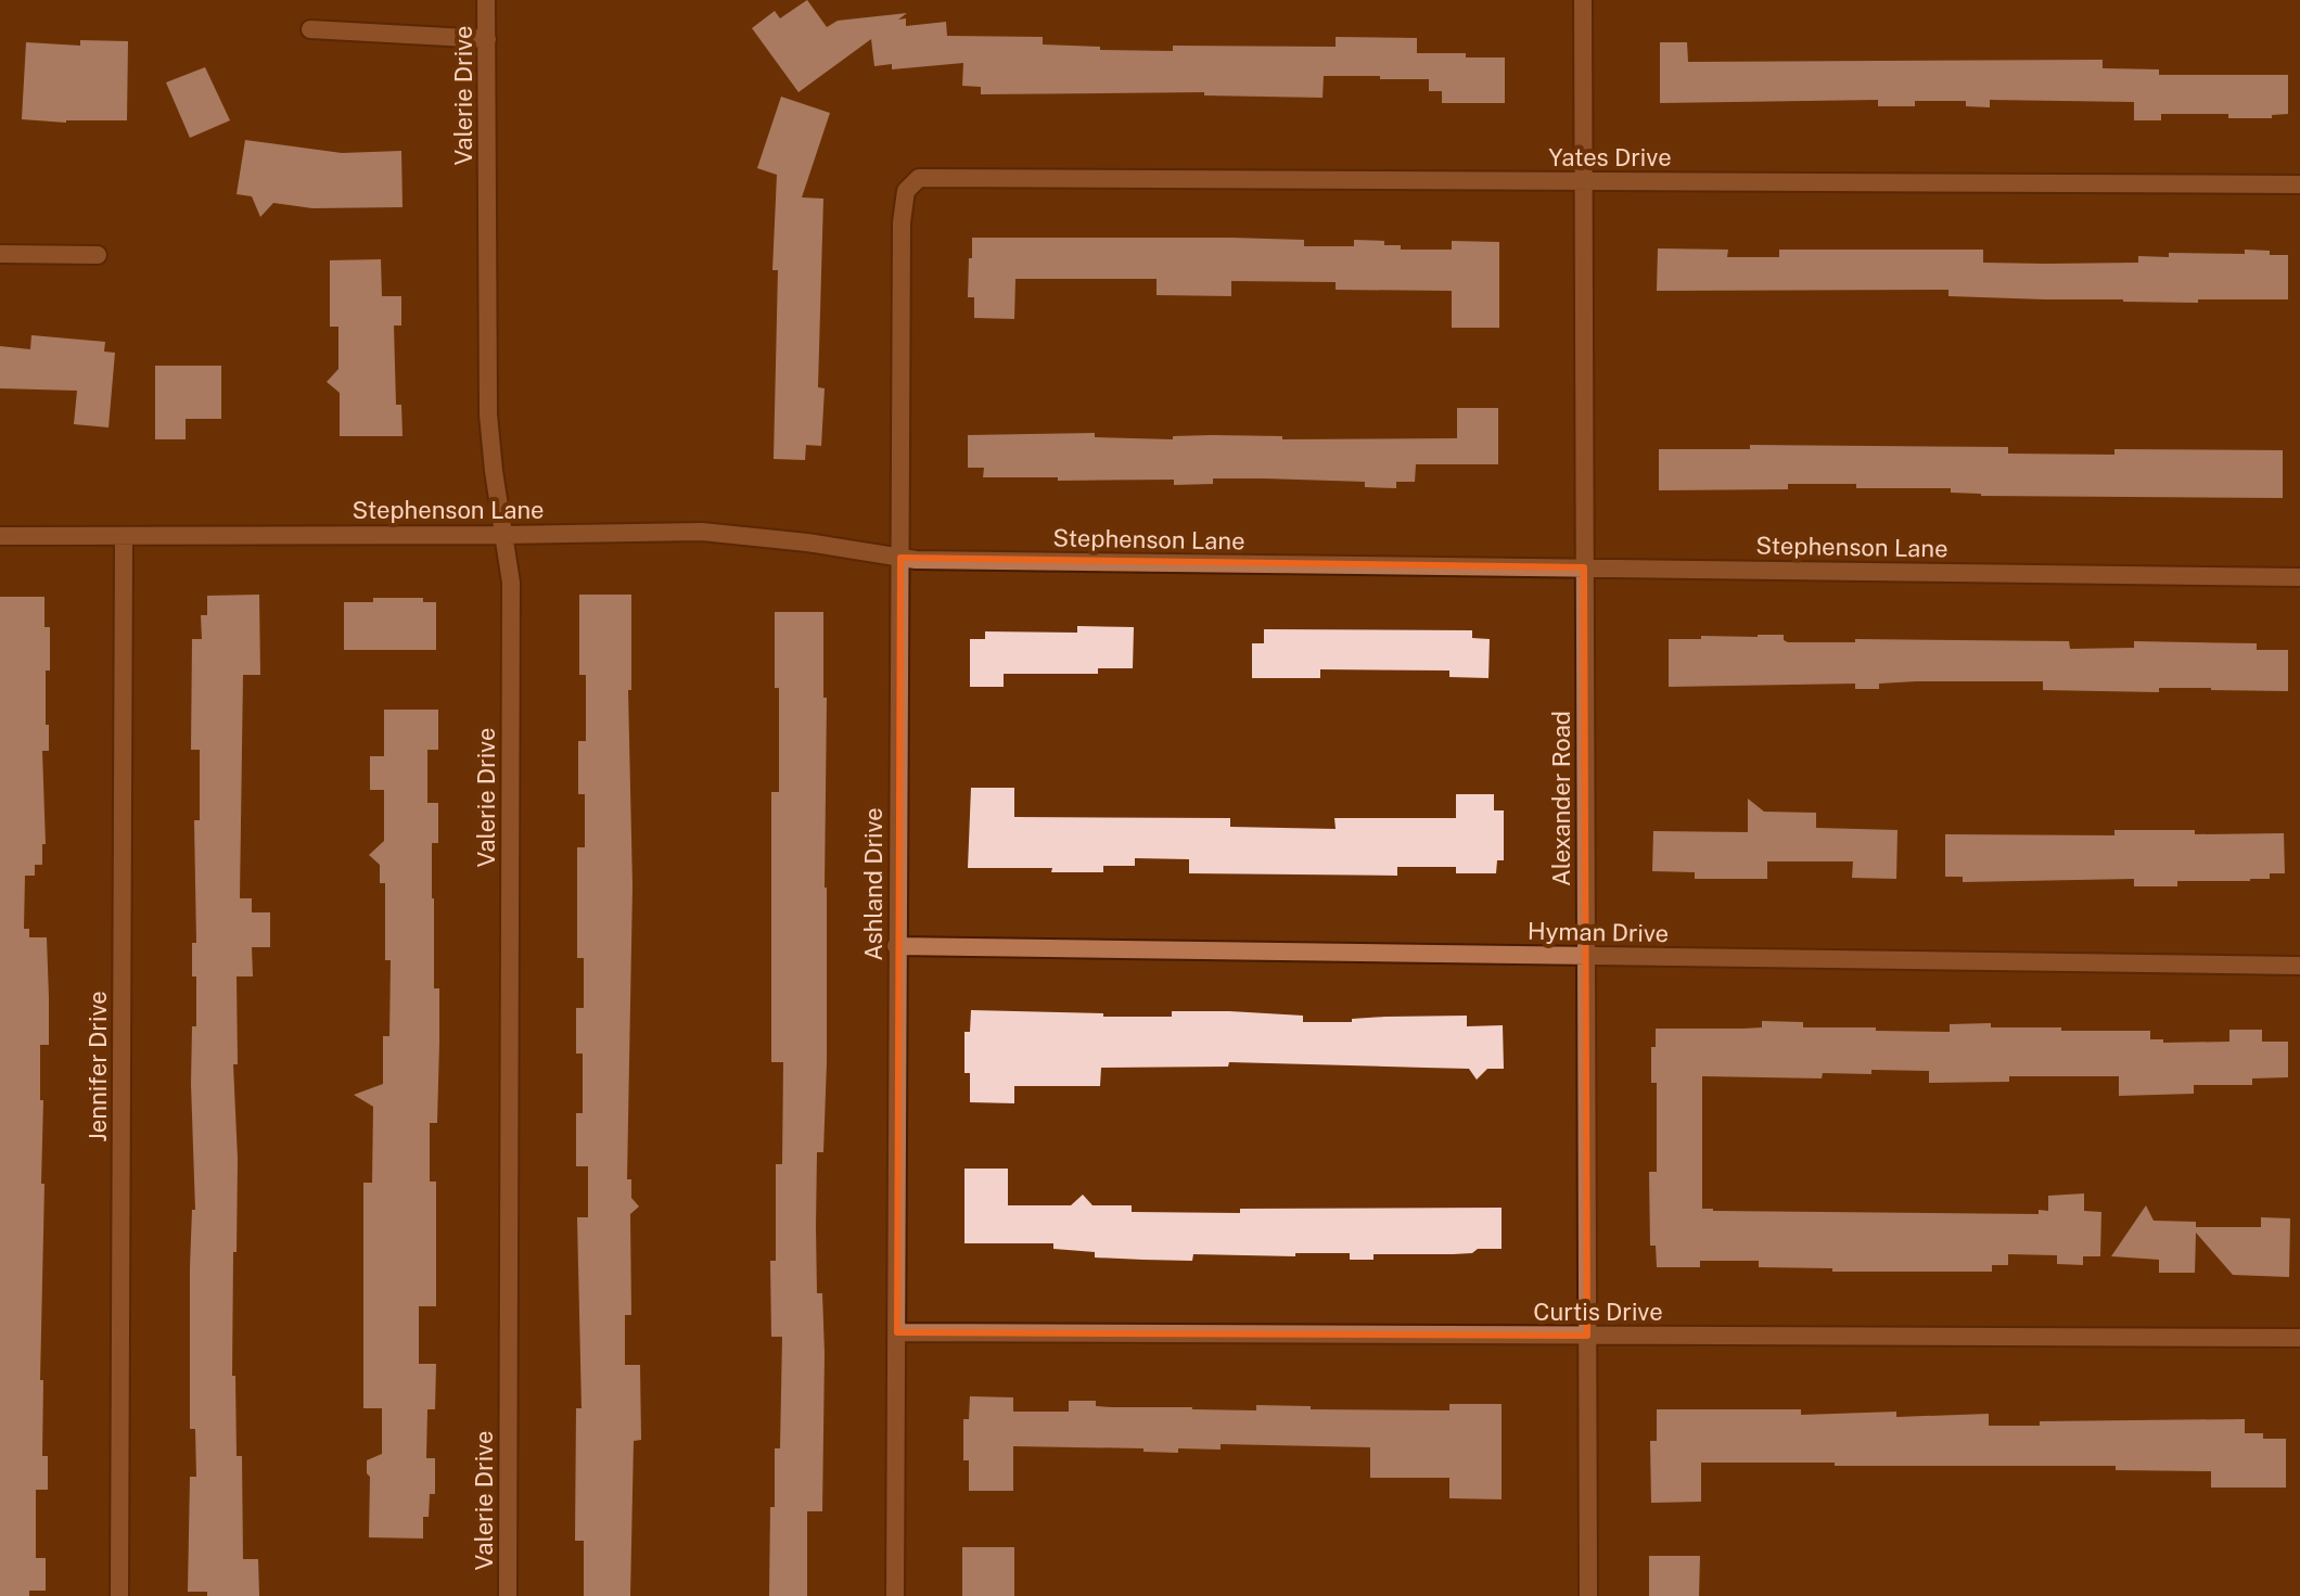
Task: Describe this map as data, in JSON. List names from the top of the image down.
{
  "streets": {
    "street": [
      "Valerie Drive",
      "Yates Drive",
      "Stephenson Lane",
      "Alexander Road",
      "Ashland Drive",
      "Hyman Drive",
      "Jennifer Drive",
      "Curtis Drive"
    ]
  },
  "crossings": [
    ["Valerie Drive", "Stephenson Lane"],
    ["Yates Drive", "Alexander Road"],
    ["Yates Drive", "Ashland Drive"],
    ["Stephenson Lane", "Alexander Road"],
    ["Stephenson Lane", "Ashland Drive"],
    ["Stephenson Lane", "Jennifer Drive"],
    ["Alexander Road", "Hyman Drive"],
    ["Alexander Road", "Curtis Drive"],
    ["Ashland Drive", "Hyman Drive"],
    ["Ashland Drive", "Curtis Drive"]
  ]
}
